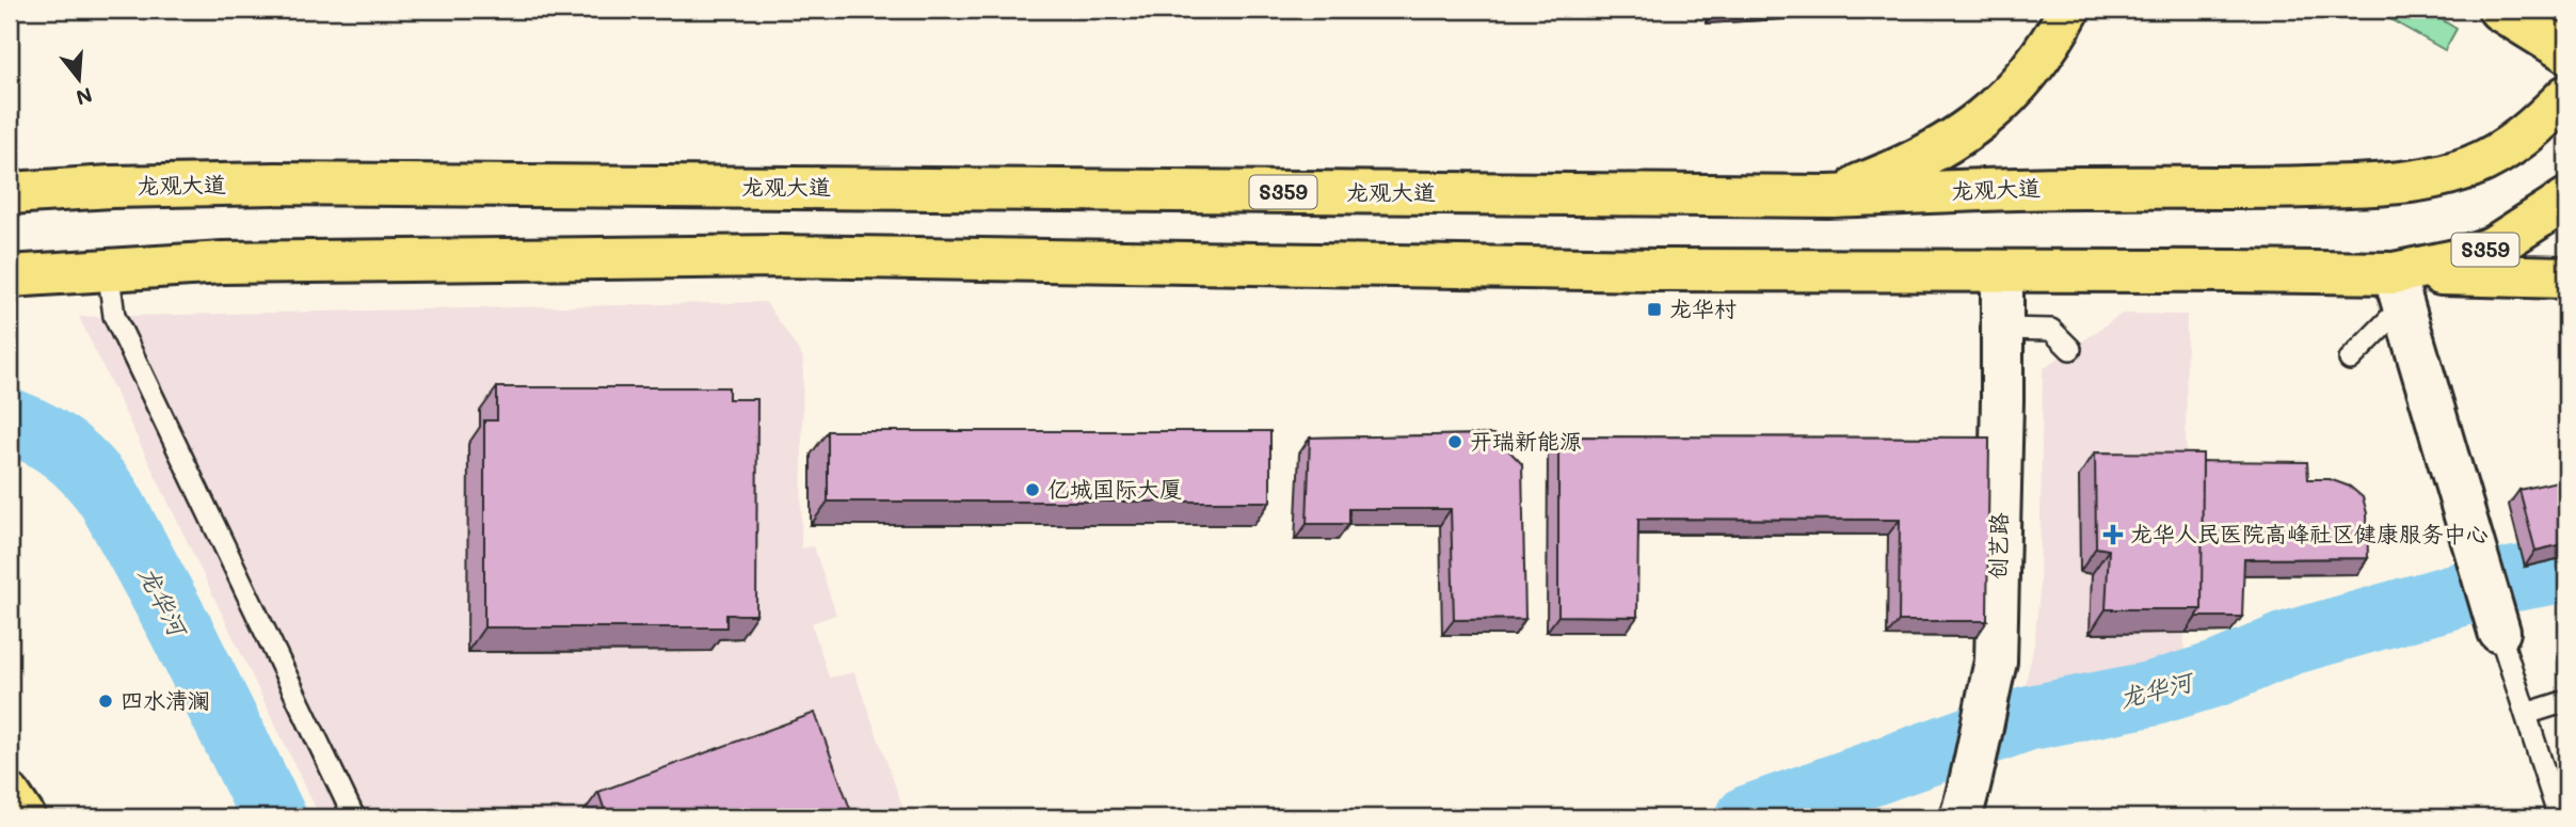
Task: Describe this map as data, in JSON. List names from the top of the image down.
{
  "streets": {
    "main road": ["龙观大道", "S359"],
    "street": ["创艺路"]
  },
  "crossings": [
    ["S359", "创艺路"]
  ],
  "water": ["龙华河"],
  "places": {
    "transit": ["龙华村"],
    "other": ["开瑞新能源", "亿城国际大厦", "四水清澜"],
    "health": ["龙华人民医院高峰社区健康服务中心"]
  },
  "north": "bottom"
}
